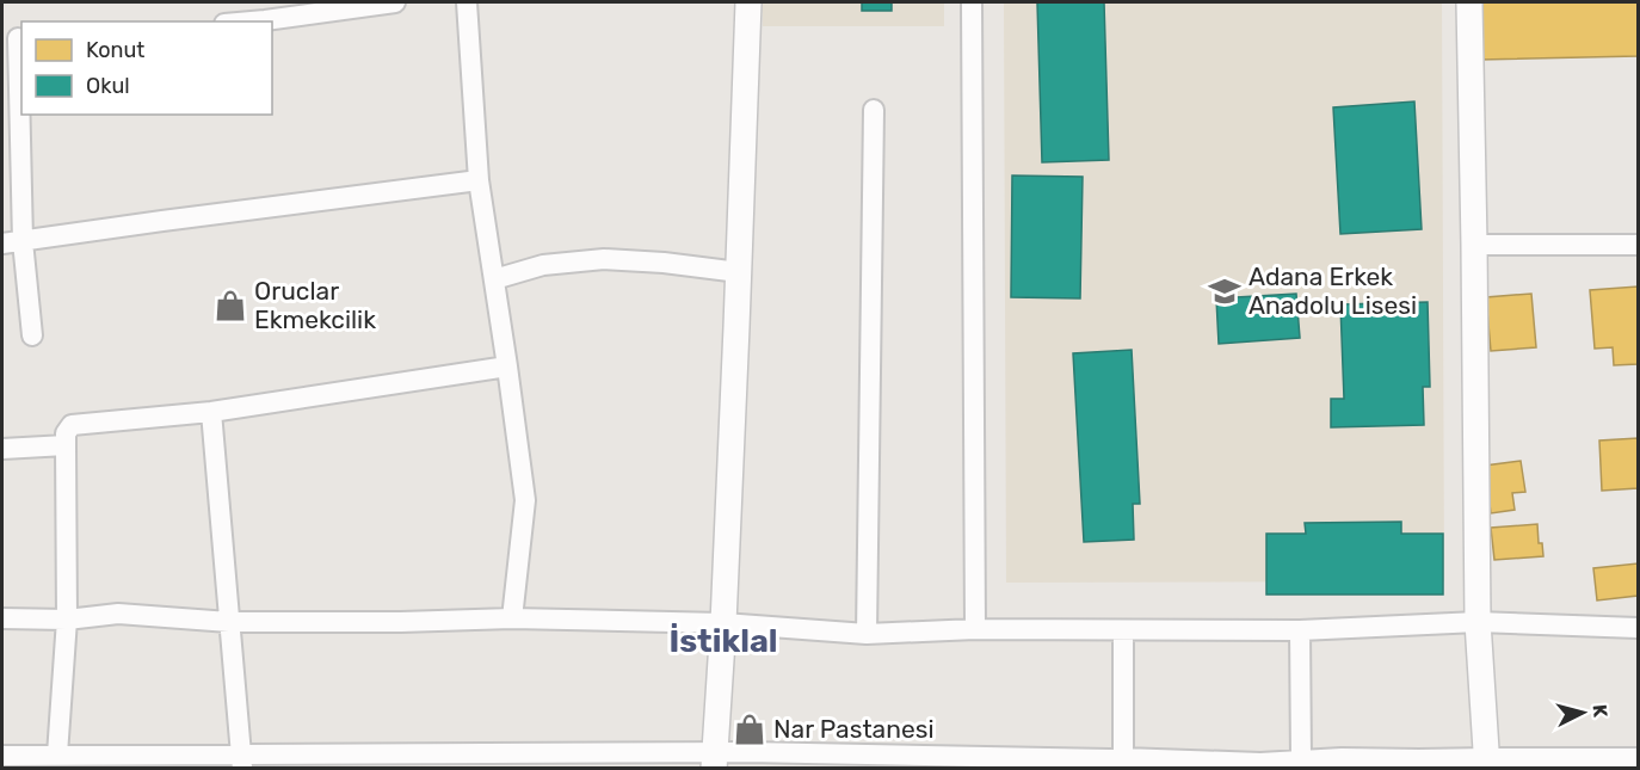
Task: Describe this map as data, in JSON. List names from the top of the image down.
{
  "districts": ["İstiklal"],
  "places": {
    "school or university": ["Adana Erkek Anadolu Lisesi"],
    "shop": ["Oruclar Ekmekcilik", "Nar Pastanesi"]
  },
  "legend": ["Konut", "Okul"],
  "north": "right"
}
